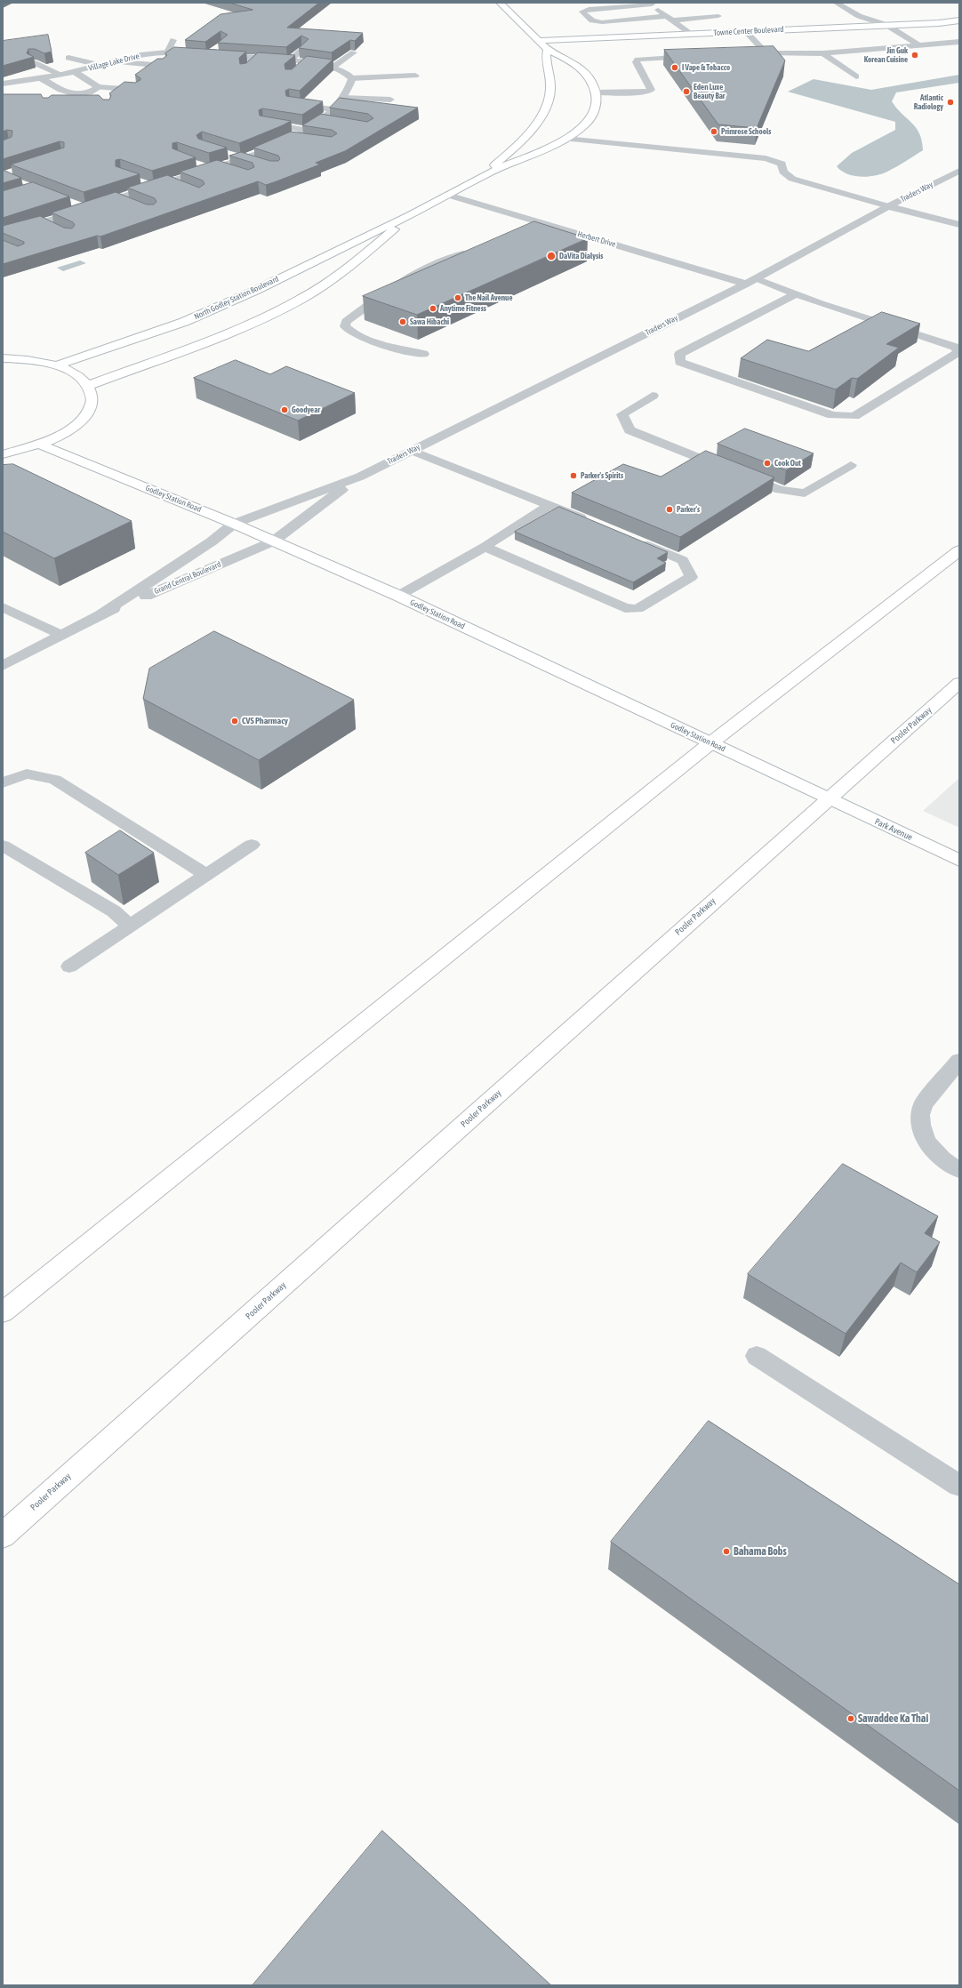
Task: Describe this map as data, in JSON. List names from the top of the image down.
{
  "streets": {
    "street": [
      "Towne Center Boulevard",
      "Village Lake Drive",
      "Traders Way",
      "Herbert Drive",
      "North Godley Station Boulevard",
      "Godley Station Road",
      "Grand Central Boulevard",
      "Pooler Parkway",
      "Park Avenue"
    ]
  },
  "crossings": [
    ["Traders Way", "Herbert Drive"],
    ["Traders Way", "Godley Station Road"],
    ["Traders Way", "Grand Central Boulevard"],
    ["Herbert Drive", "North Godley Station Boulevard"],
    ["Godley Station Road", "Grand Central Boulevard"],
    ["Godley Station Road", "Pooler Parkway"],
    ["Godley Station Road", "Park Avenue"],
    ["Pooler Parkway", "Park Avenue"]
  ],
  "places": [
    "Jin Guk Korean Cuisine",
    "I Vape & Tobacco",
    "Eden Luxe Beauty Bar",
    "Atlantic Radiology",
    "Primrose Schools",
    "DaVita Dialysis",
    "The Nail Avenue",
    "Anytime Fitness",
    "Sawa Hibachi",
    "Goodyear",
    "Cook Out",
    "Parker's Spirits",
    "Parker's",
    "CVS Pharmacy",
    "Bahama Bobs",
    "Sawaddee Ka Thai"
  ]
}
